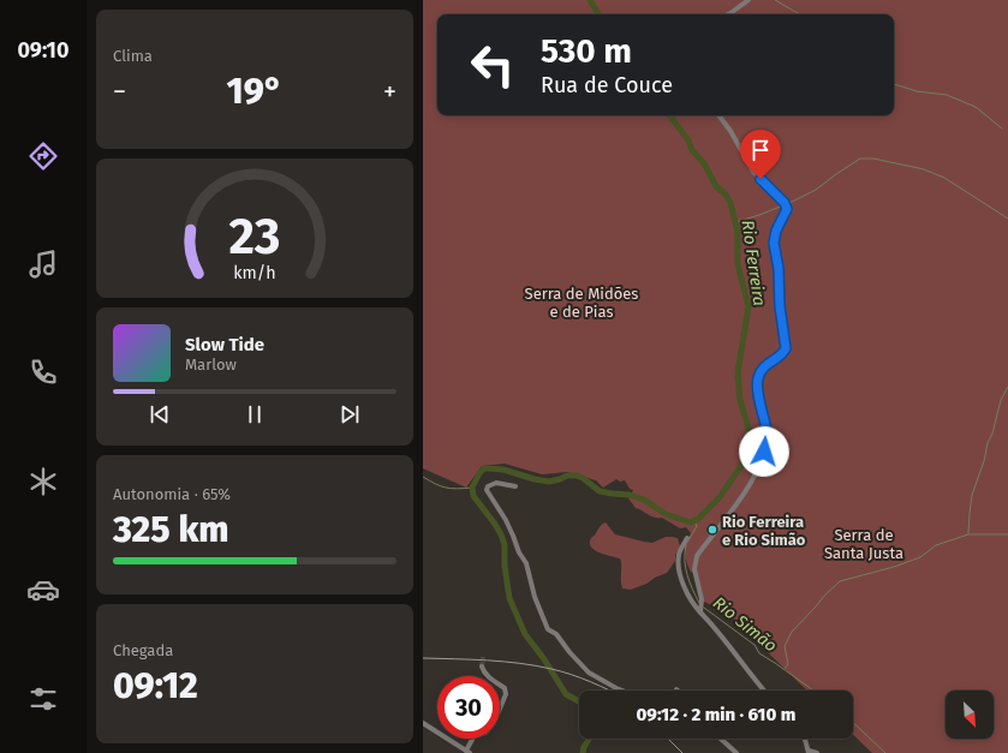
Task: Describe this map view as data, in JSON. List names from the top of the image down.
{
  "water": ["Rio Ferreira", "Rio Simão"],
  "parks": ["Serra de Midões e de Pias", "Serra de Santa Justa"],
  "places": ["Rio Ferreira e Rio Simão"],
  "north": "bottom right",
  "page": {
    "tabs": "09:10",
    "tile": [
      "Clima",
      ["Autonomia · 65%", "325 km"],
      ["Chegada", "09:12"]
    ],
    "turn": ["530 m", "Rua de Couce"],
    "heat": ["−", "19°", "+"],
    "song": ["Slow Tide", "Marlow"],
    "limit": "30",
    "trip": "09:12 · 2 min · 610 m",
    "gauge": ["23", "km/h"]
  }
}
